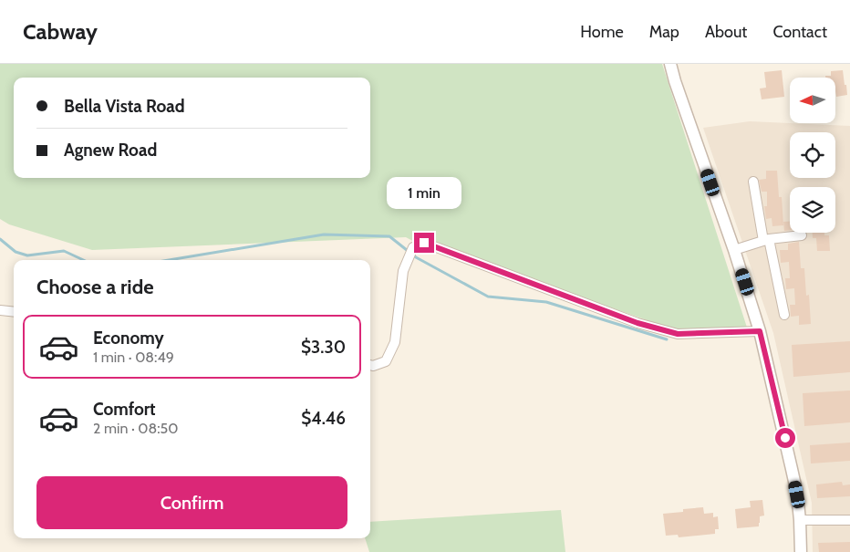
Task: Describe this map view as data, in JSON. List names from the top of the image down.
{
  "north": "left",
  "page": {
    "header": "Cabway",
    "nav": [
      "Home",
      "Map",
      "About",
      "Contact"
    ],
    "banner": ["Bella Vista Road", "Agnew Road"],
    "bubble": "1 min",
    "heading": "Choose a ride",
    "list": [
      {
        "name": "Economy",
        "note": "1 min · 08:49",
        "value": "$3.30"
      },
      {
        "name": "Comfort",
        "note": "2 min · 08:50",
        "value": "$4.46"
      }
    ],
    "buttons": "Confirm"
  }
}
